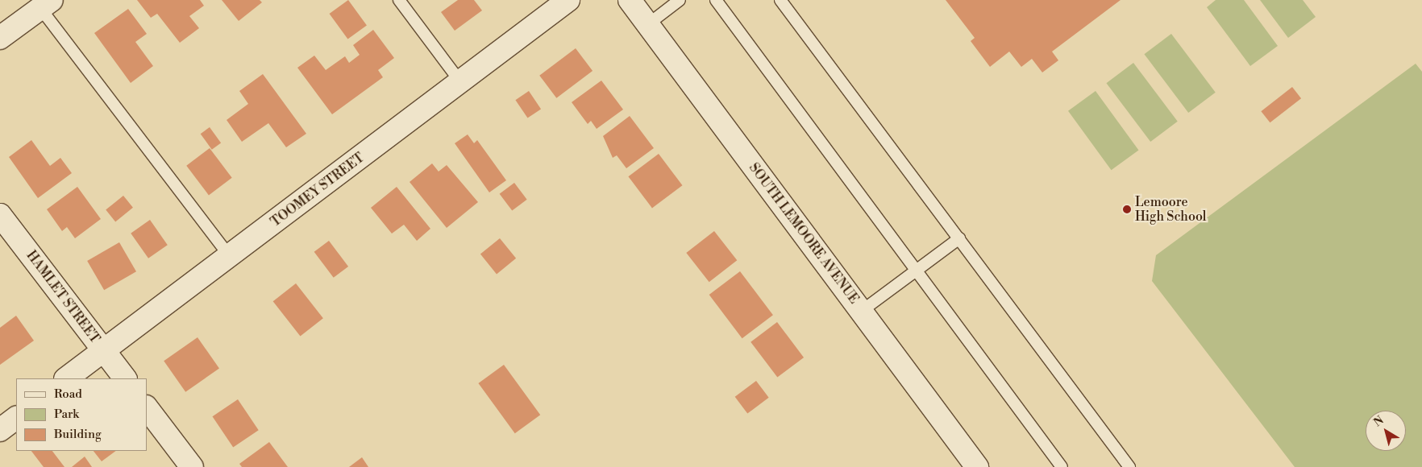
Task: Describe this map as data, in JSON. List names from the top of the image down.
{
  "streets": {
    "street": ["TOOMEY STREET", "SOUTH LEMOORE AVENUE", "HAMLET STREET"]
  },
  "crossings": [
    ["TOOMEY STREET", "HAMLET STREET"]
  ],
  "places": ["Lemoore High School"],
  "legend": ["Road", "Park", "Building"],
  "north": "top left"
}
